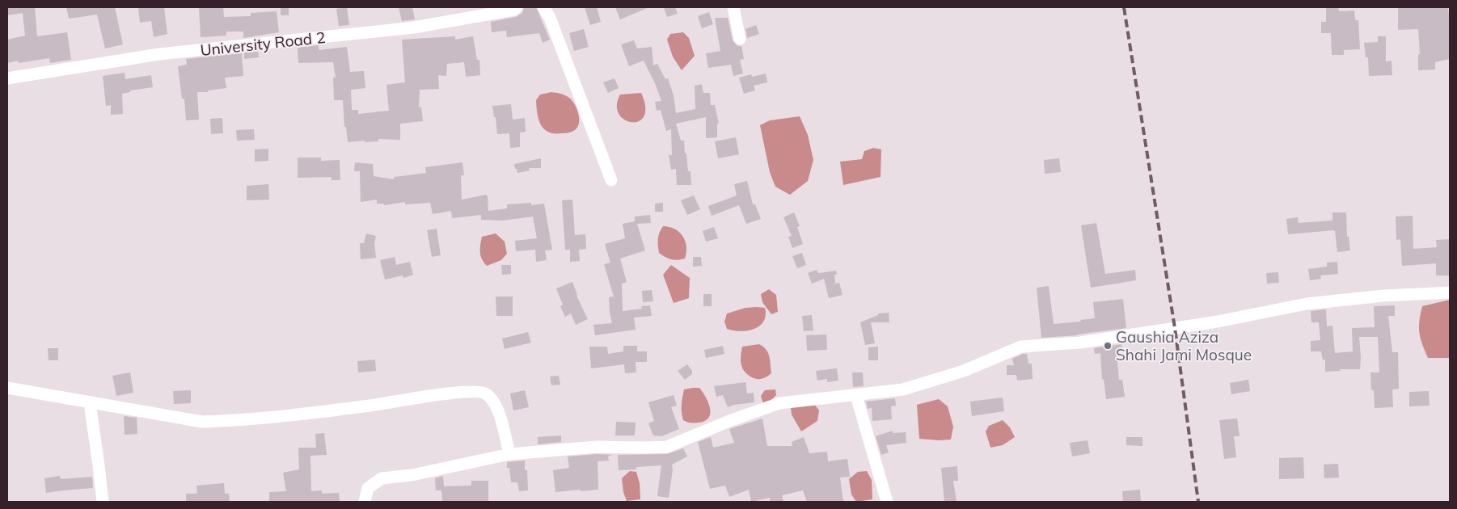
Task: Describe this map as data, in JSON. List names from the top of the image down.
{
  "streets": {
    "street": ["University Road 2"]
  },
  "places": ["Gaushia Aziza Shahi Jami Mosque"]
}
